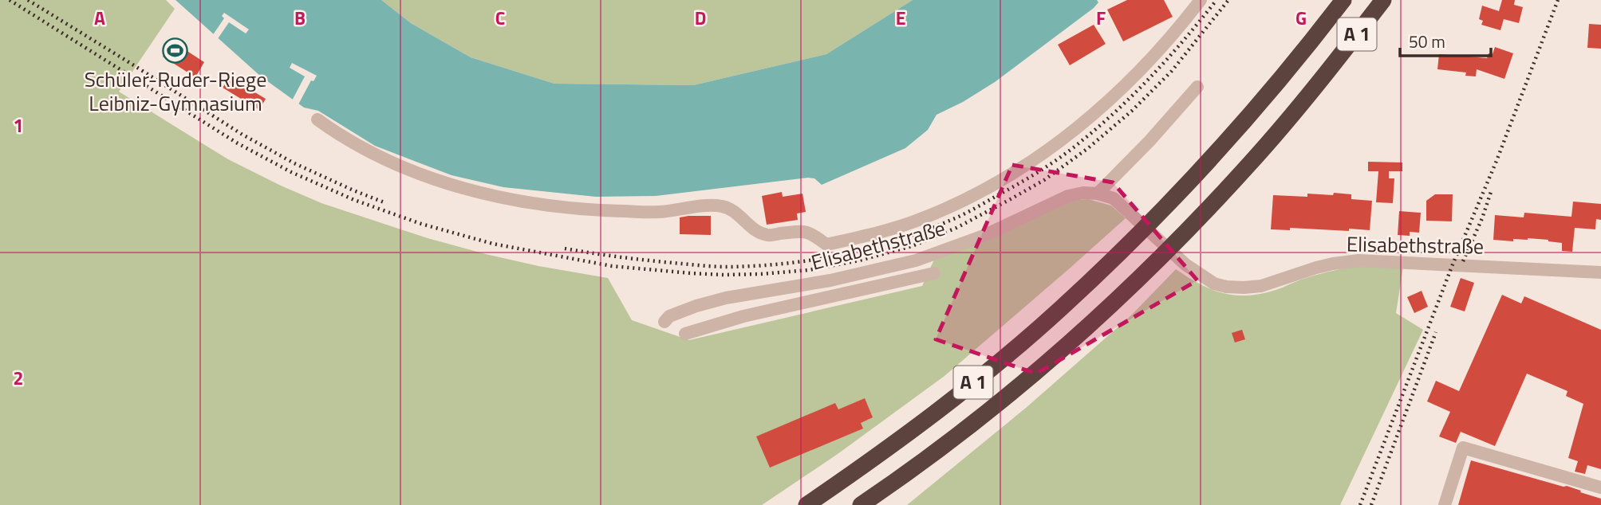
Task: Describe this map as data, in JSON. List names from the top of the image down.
{
  "streets": {
    "highway": ["A 1"],
    "street": ["Elisabethstraße"]
  },
  "places": {
    "sports": ["Schüler-Ruder-Riege Leibniz-Gymnasium"]
  },
  "scale_bar": "50 m",
  "grid": {
    "columns": [
      "A",
      "B",
      "C",
      "D",
      "E",
      "F",
      "G"
    ],
    "rows": ["1", "2"]
  }
}
